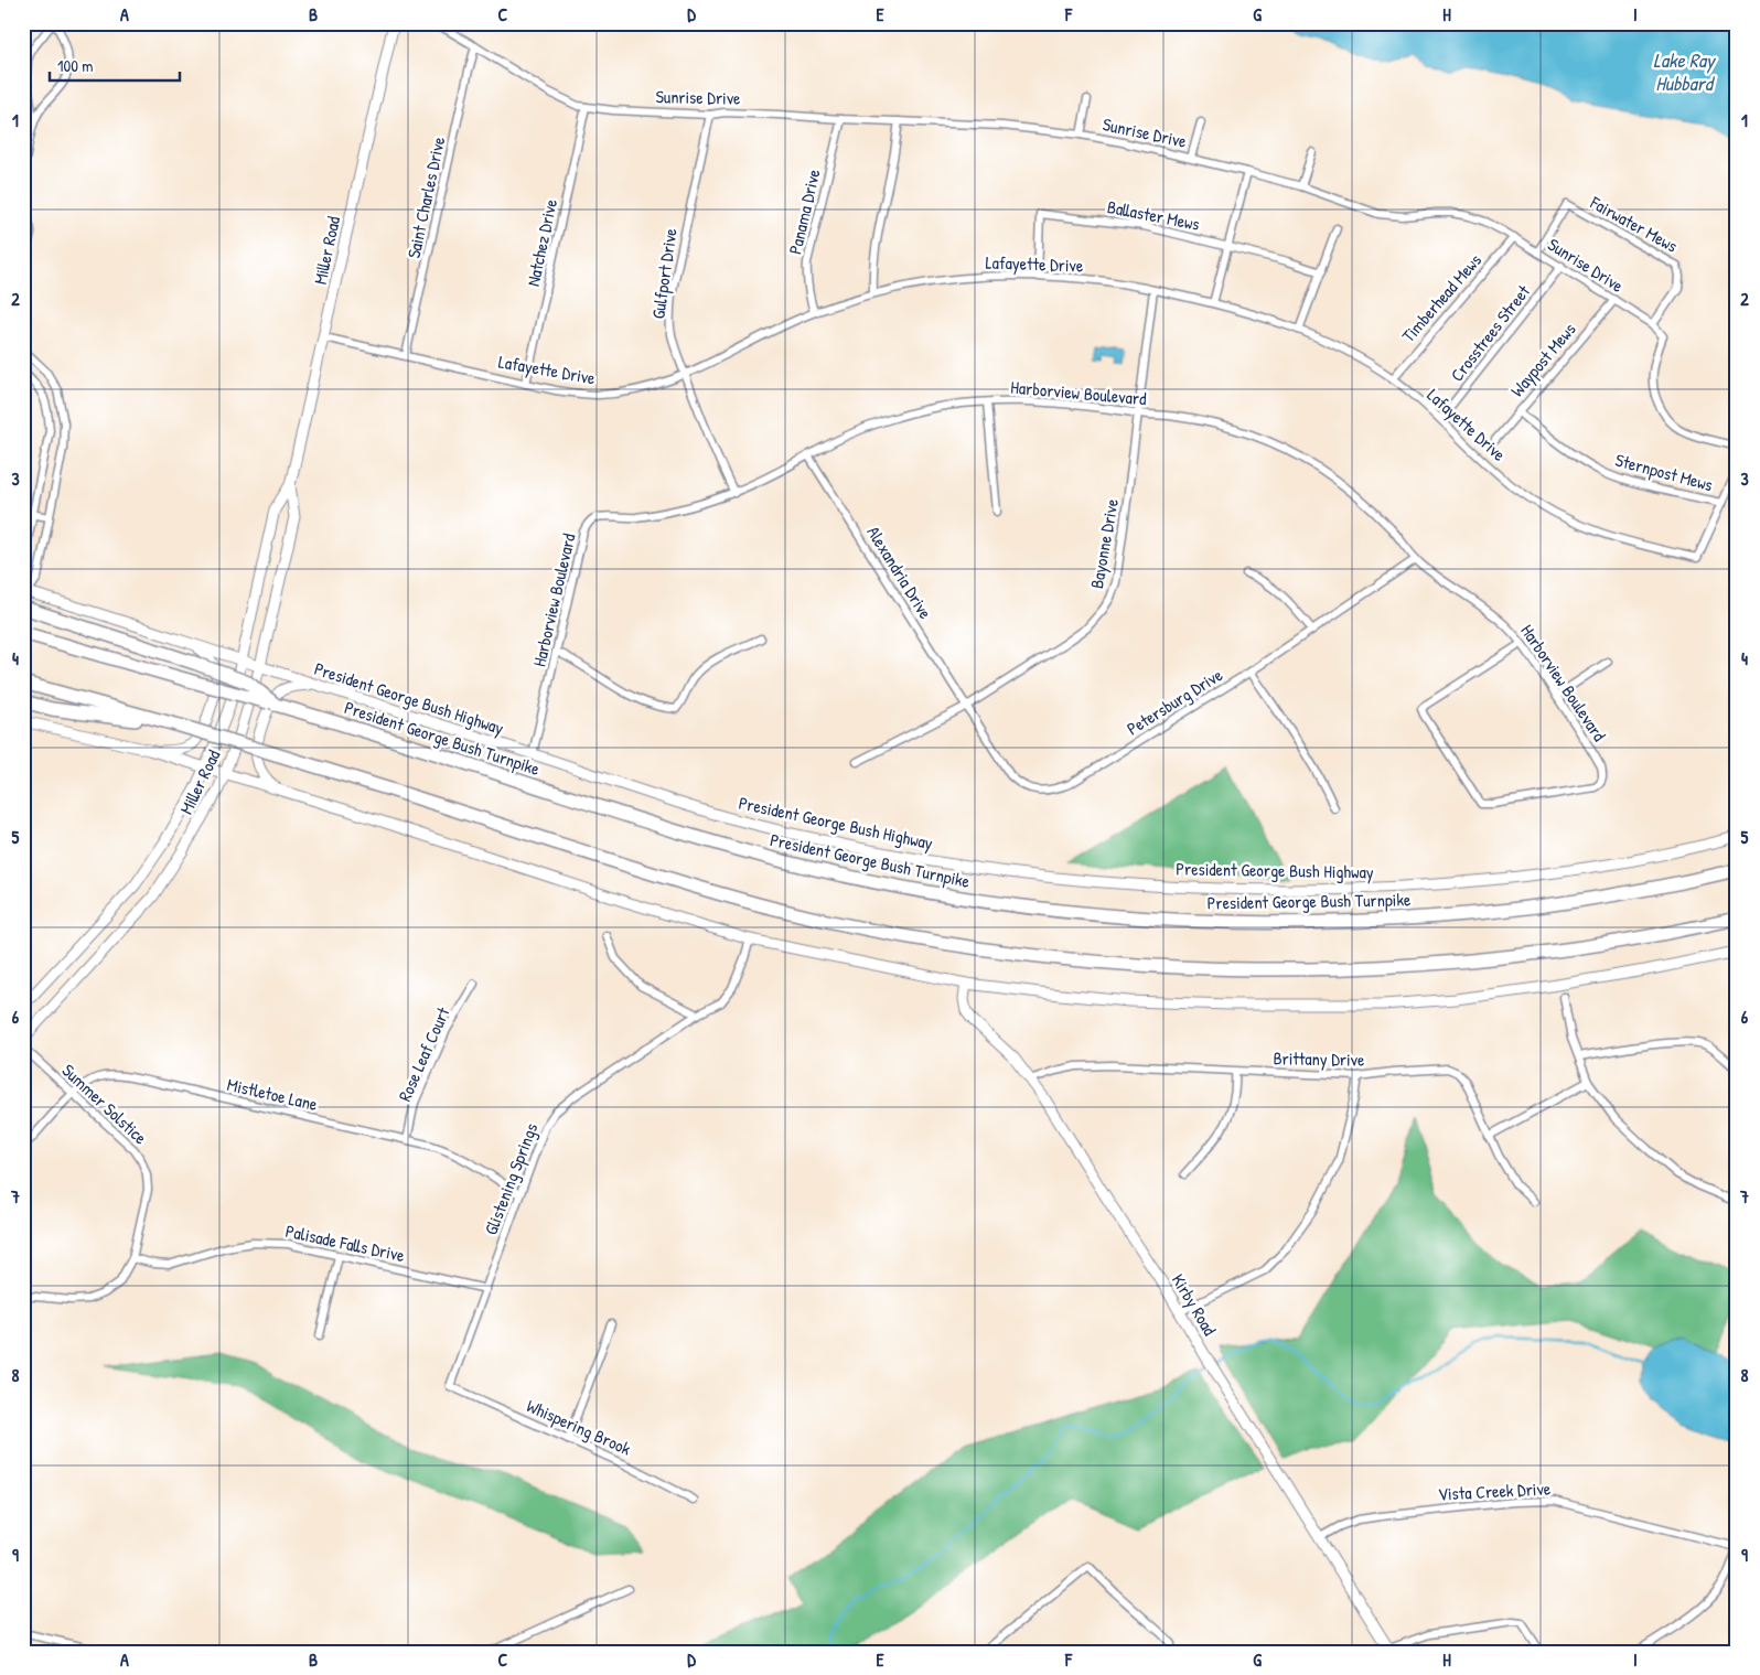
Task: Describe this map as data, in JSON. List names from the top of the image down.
{
  "streets": {
    "highway": ["President George Bush Turnpike"],
    "main road": ["Miller Road", "President George Bush Highway", "Kirby Road"],
    "street": [
      "Sunrise Drive",
      "Saint Charles Drive",
      "Panama Drive",
      "Ballaster Mews",
      "Fairwater Mews",
      "Natchez Drive",
      "Lafayette Drive",
      "Gulfport Drive",
      "Timberhead Mews",
      "Crosstrees Street",
      "Waypost Mews",
      "Harborview Boulevard",
      "Sternpost Mews",
      "Bayonne Drive",
      "Alexandria Drive",
      "Petersburg Drive",
      "Rose Leaf Court",
      "Brittany Drive",
      "Mistletoe Lane",
      "Summer Solstice",
      "Glistening Springs",
      "Palisade Falls Drive",
      "Whispering Brook",
      "Vista Creek Drive"
    ]
  },
  "crossings": [
    ["Sunrise Drive", "Saint Charles Drive"],
    ["Sunrise Drive", "Panama Drive"],
    ["Sunrise Drive", "Fairwater Mews"],
    ["Sunrise Drive", "Natchez Drive"],
    ["Sunrise Drive", "Gulfport Drive"],
    ["Sunrise Drive", "Timberhead Mews"],
    ["Sunrise Drive", "Crosstrees Street"],
    ["Sunrise Drive", "Waypost Mews"],
    ["Saint Charles Drive", "Lafayette Drive"],
    ["Panama Drive", "Lafayette Drive"],
    ["Ballaster Mews", "Lafayette Drive"],
    ["Natchez Drive", "Lafayette Drive"],
    ["Miller Road", "Lafayette Drive"],
    ["Miller Road", "President George Bush Highway"],
    ["Lafayette Drive", "Gulfport Drive"],
    ["Lafayette Drive", "Timberhead Mews"],
    ["Lafayette Drive", "Crosstrees Street"],
    ["Lafayette Drive", "Sternpost Mews"],
    ["Lafayette Drive", "Bayonne Drive"],
    ["Gulfport Drive", "Harborview Boulevard"],
    ["Waypost Mews", "Sternpost Mews"],
    ["Harborview Boulevard", "Bayonne Drive"],
    ["Harborview Boulevard", "Alexandria Drive"],
    ["Harborview Boulevard", "President George Bush Highway"],
    ["Harborview Boulevard", "Petersburg Drive"],
    ["Bayonne Drive", "Alexandria Drive"],
    ["Bayonne Drive", "Petersburg Drive"],
    ["Alexandria Drive", "Petersburg Drive"],
    ["Rose Leaf Court", "Mistletoe Lane"],
    ["Brittany Drive", "Kirby Road"],
    ["Mistletoe Lane", "Summer Solstice"],
    ["Mistletoe Lane", "Glistening Springs"],
    ["Summer Solstice", "Palisade Falls Drive"],
    ["Glistening Springs", "Palisade Falls Drive"],
    ["Glistening Springs", "Whispering Brook"],
    ["Kirby Road", "Vista Creek Drive"]
  ],
  "water": ["Lake Ray Hubbard"],
  "scale_bar": "100 m",
  "grid": {
    "columns": [
      "A",
      "B",
      "C",
      "D",
      "E",
      "F",
      "G",
      "H",
      "I"
    ],
    "rows": [
      "1",
      "2",
      "3",
      "4",
      "5",
      "6",
      "7",
      "8",
      "9"
    ]
  }
}
